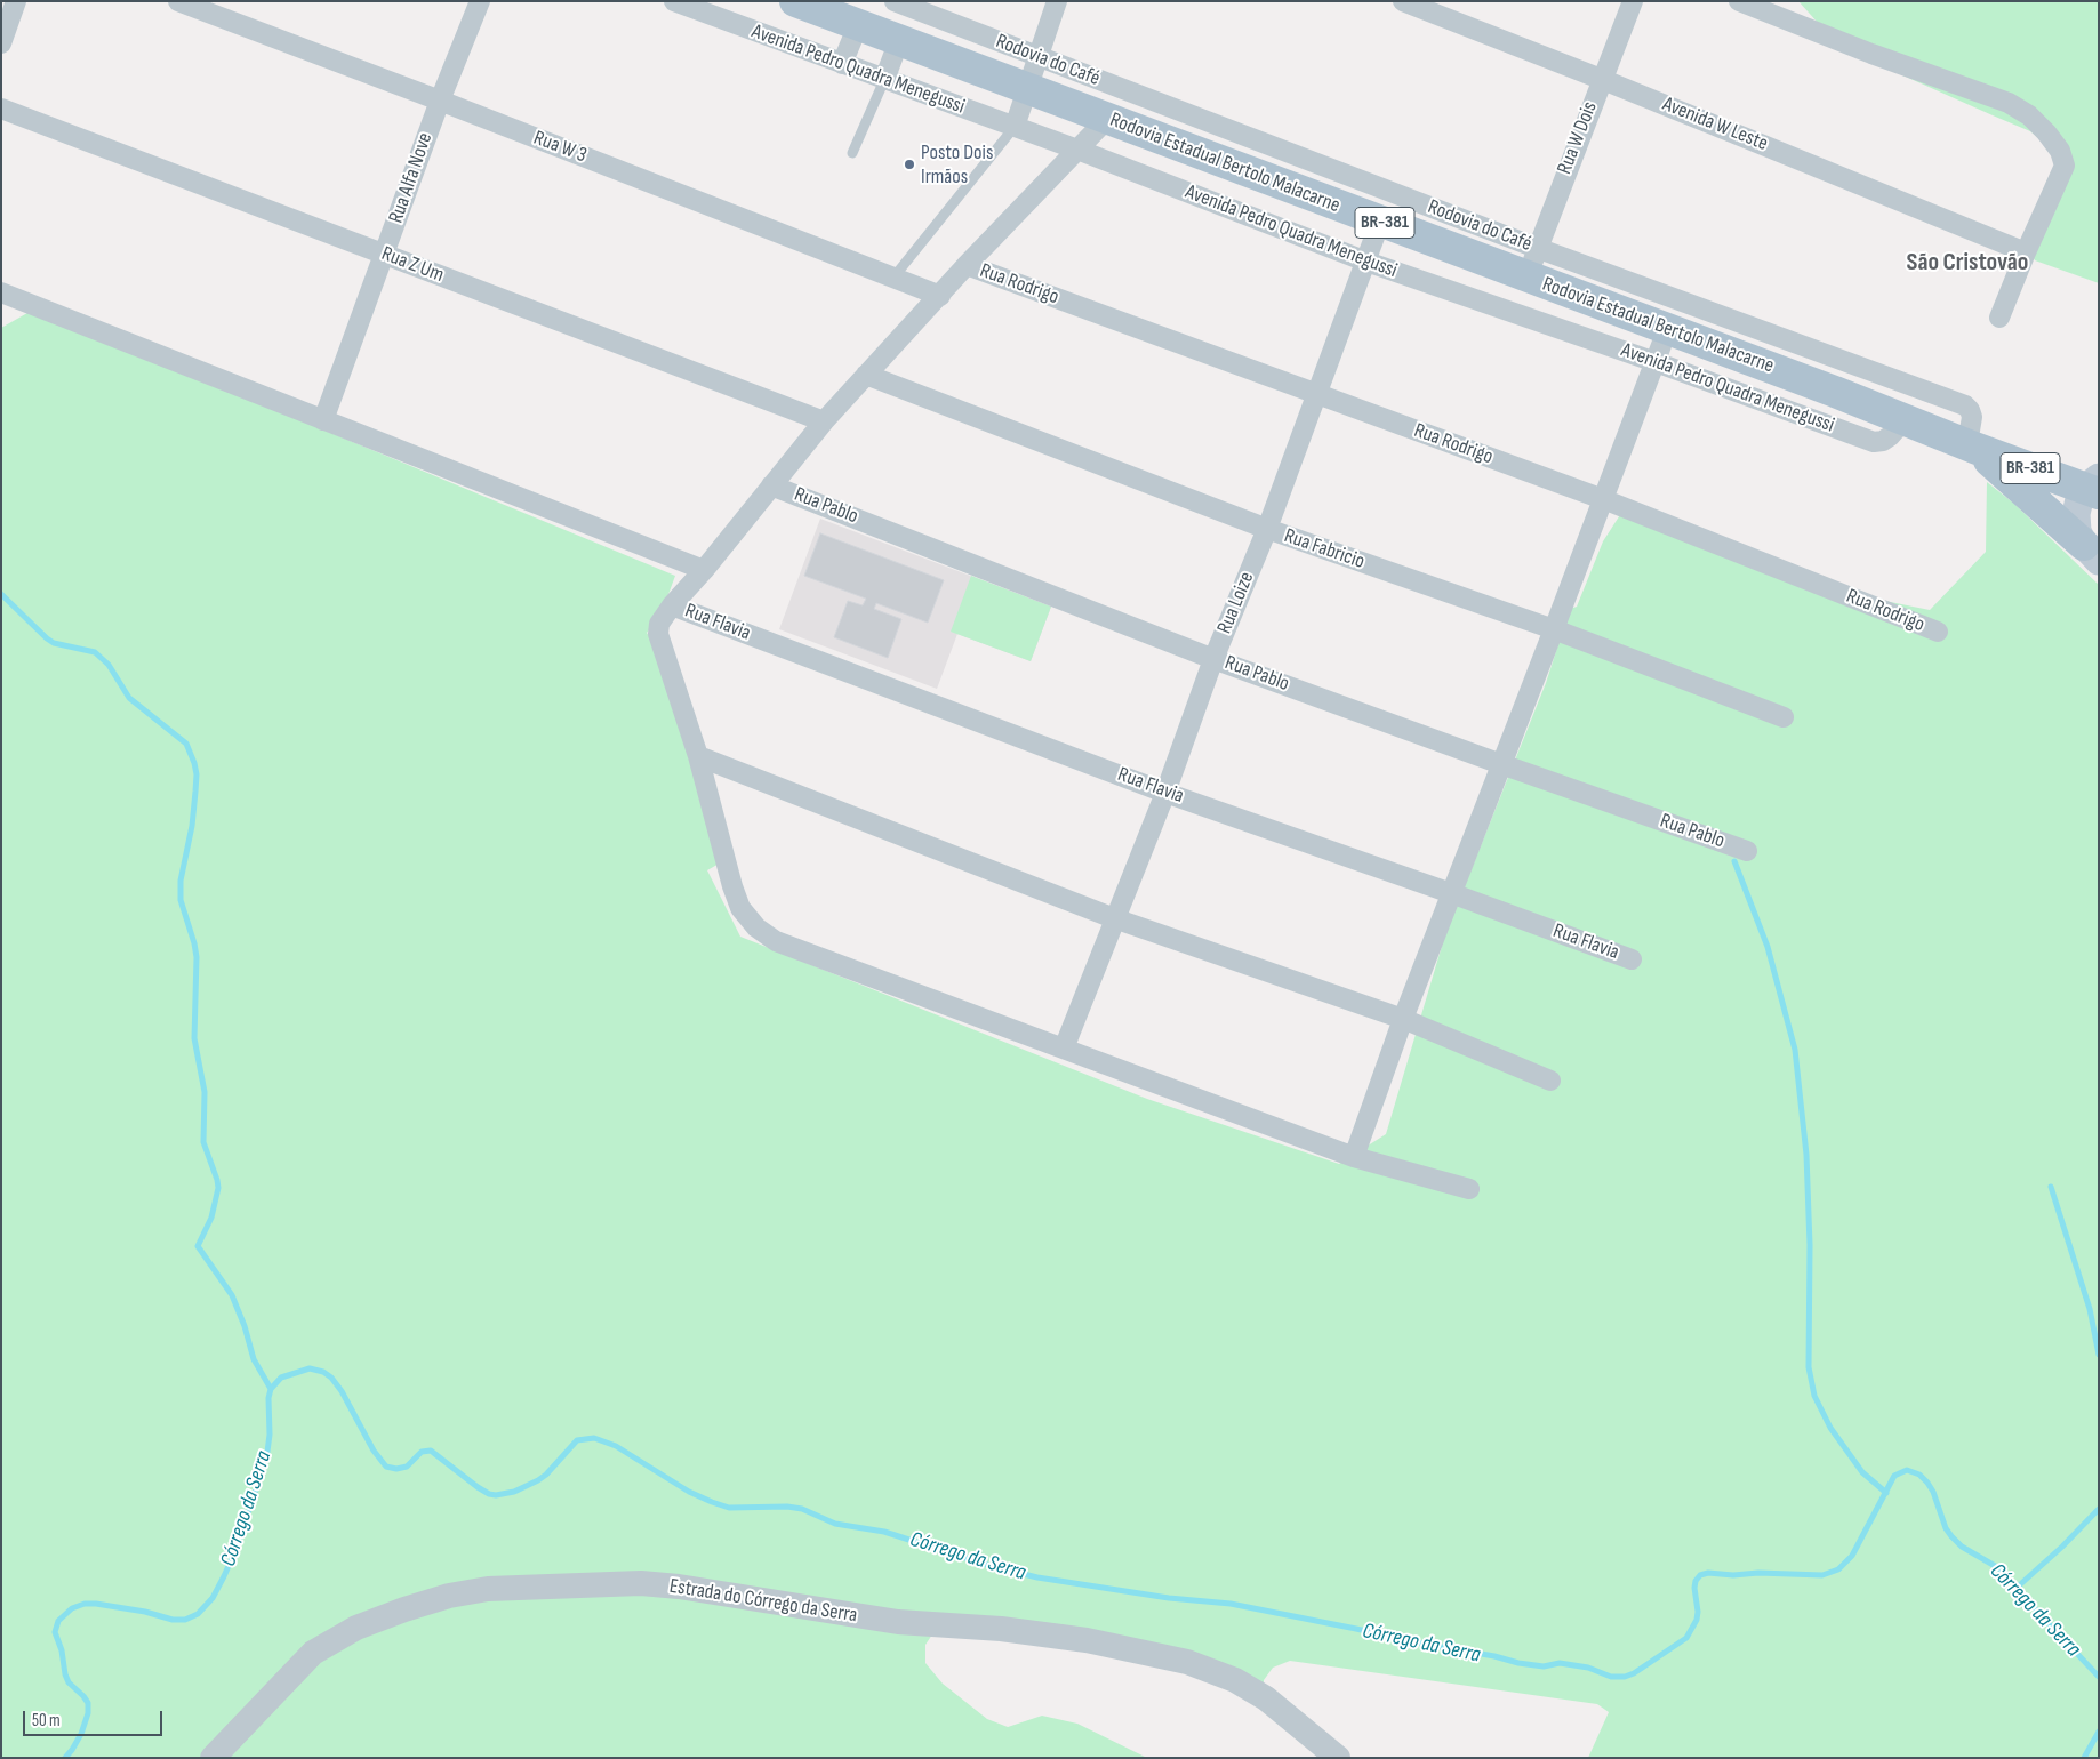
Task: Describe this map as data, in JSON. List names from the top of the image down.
{
  "streets": {
    "main road": ["Rodovia Estadual Bertolo Malacarne", "BR-381"],
    "street": [
      "Rodovia do Café",
      "Avenida Pedro Quadra Menegussi",
      "Avenida W Leste",
      "Rua W Dois",
      "Rua W 3",
      "Rua Alfa Nove",
      "Rua Z Um",
      "Rua Rodrigo",
      "Rua Pablo",
      "Rua Fabricio",
      "Rua Loize",
      "Rua Flavia",
      "Estrada do Córrego da Serra"
    ]
  },
  "crossings": [
    ["Rodovia do Café", "Rua W Dois"],
    ["Rodovia do Café", "Rodovia Estadual Bertolo Malacarne"],
    ["Rodovia do Café", "BR-381"],
    ["Avenida Pedro Quadra Menegussi", "Rodovia Estadual Bertolo Malacarne"],
    ["Avenida Pedro Quadra Menegussi", "Rua Pablo"],
    ["Avenida Pedro Quadra Menegussi", "Rua Loize"],
    ["Avenida W Leste", "Rua W Dois"],
    ["Rua W Dois", "Rodovia Estadual Bertolo Malacarne"],
    ["Rua W 3", "Rua Alfa Nove"],
    ["Rua W 3", "Rua Pablo"],
    ["Rodovia Estadual Bertolo Malacarne", "BR-381"],
    ["Rodovia Estadual Bertolo Malacarne", "Rua Pablo"],
    ["Rodovia Estadual Bertolo Malacarne", "Rua Loize"],
    ["Rua Alfa Nove", "Rua Z Um"],
    ["Rua Z Um", "Rua Pablo"],
    ["Rua Rodrigo", "Rua Pablo"],
    ["Rua Rodrigo", "Rua Loize"],
    ["Rua Pablo", "Rua Fabricio"],
    ["Rua Pablo", "Rua Loize"],
    ["Rua Pablo", "Rua Flavia"],
    ["Rua Fabricio", "Rua Loize"],
    ["Rua Loize", "Rua Flavia"]
  ],
  "districts": ["São Cristovão"],
  "water": ["Córrego da Serra"],
  "places": ["Posto Dois Irmãos"],
  "scale_bar": "50 m"
}
